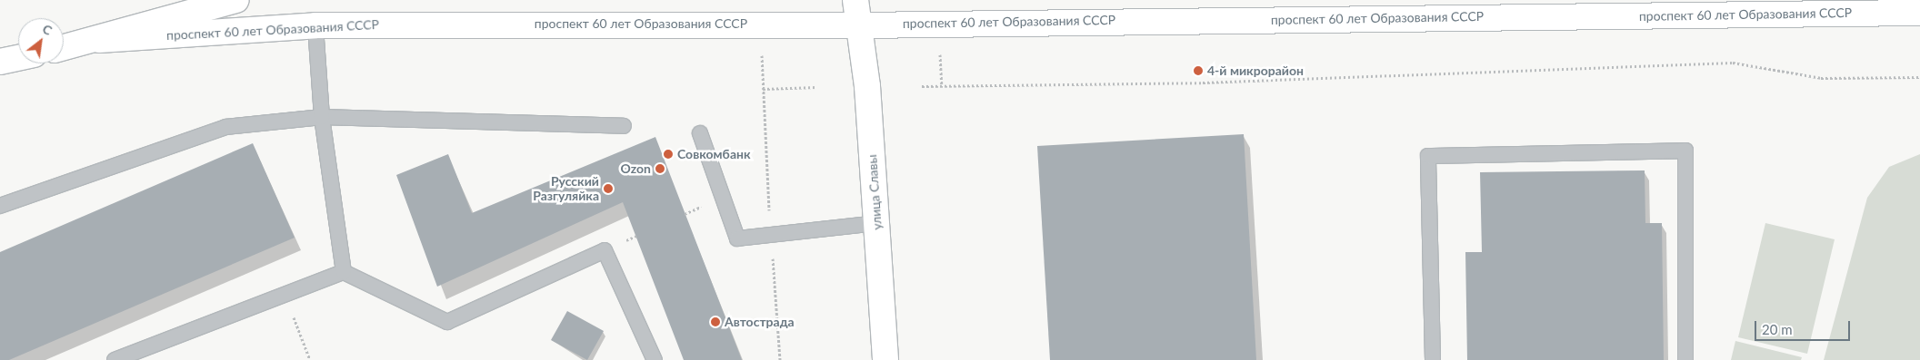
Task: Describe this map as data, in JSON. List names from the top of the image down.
{
  "streets": {
    "main road": ["проспект 60 лет Образования СССР", "улица Славы"]
  },
  "crossings": [
    ["проспект 60 лет Образования СССР", "улица Славы"]
  ],
  "places": [
    "4-й микрорайон",
    "Совкомбанк",
    "Ozon",
    "Русский Разгуляйка",
    "Автострада"
  ],
  "scale_bar": "20 m",
  "north": "top right"
}
